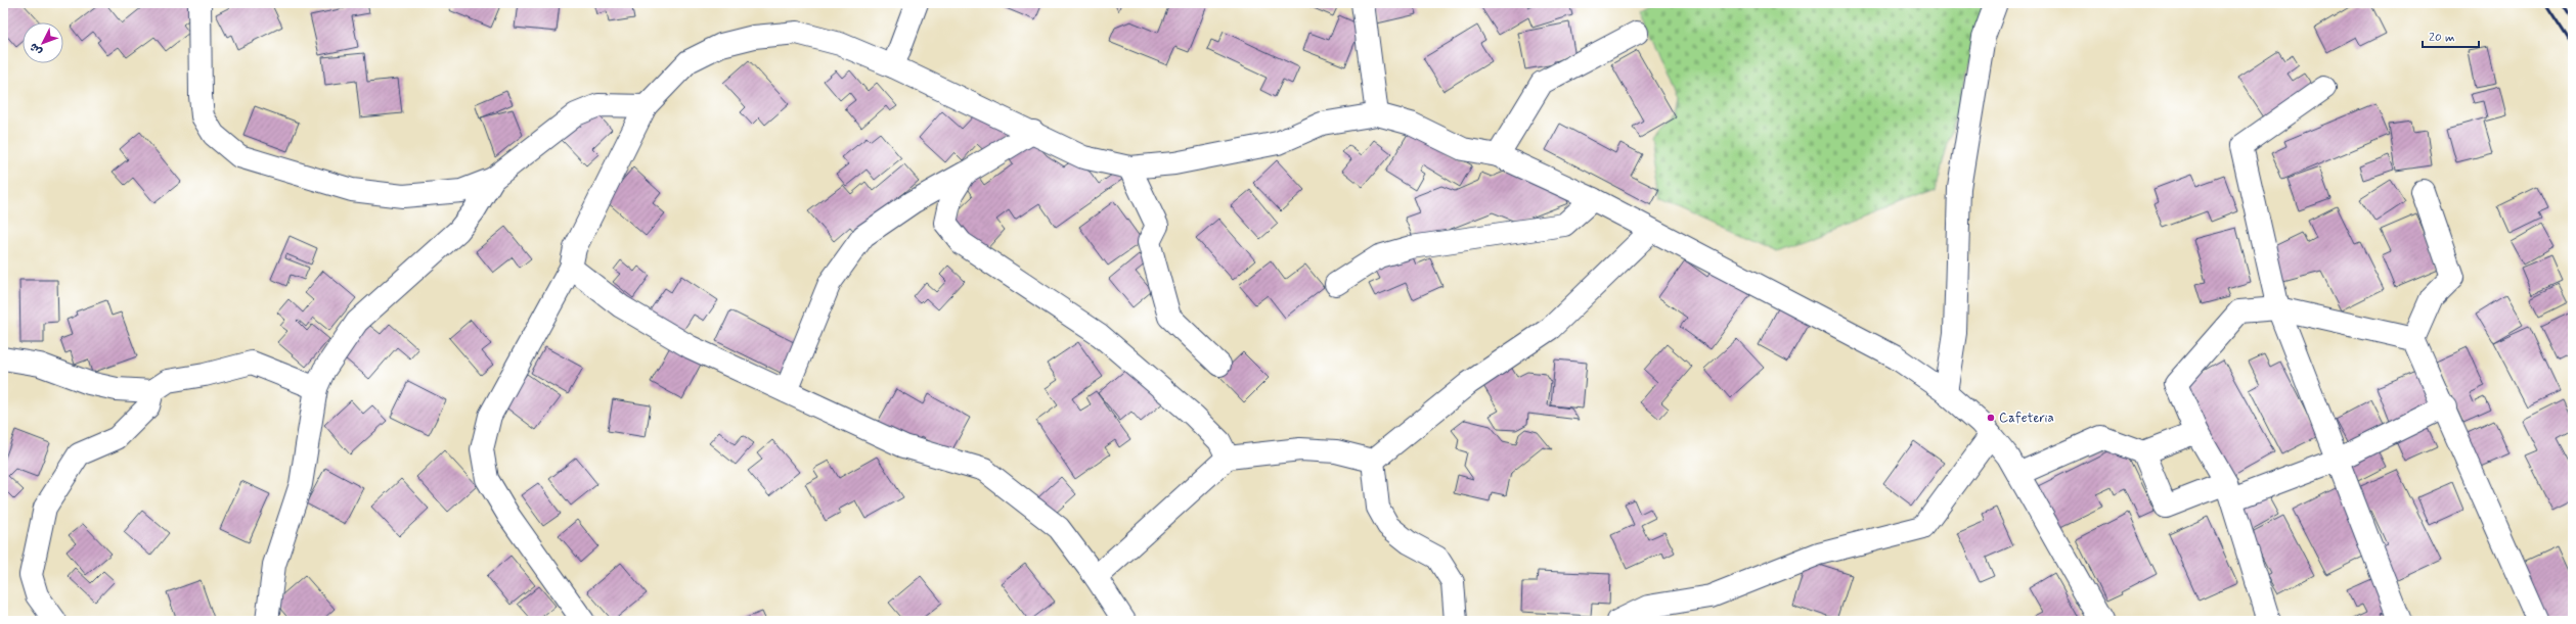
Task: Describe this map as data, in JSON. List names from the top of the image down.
{
  "places": ["Cafeteria"],
  "scale_bar": "20 m",
  "north": "bottom left"
}
